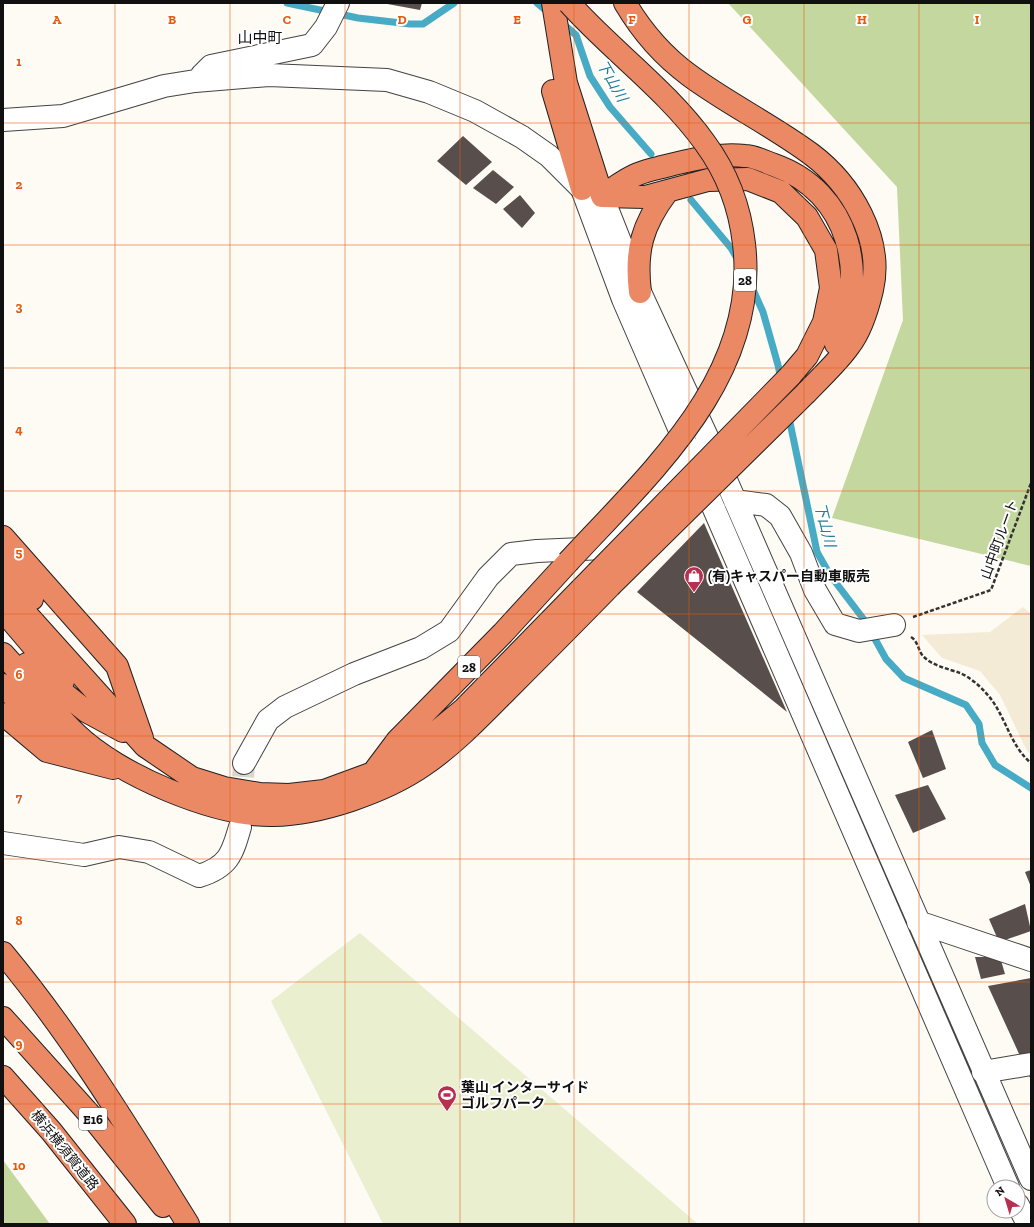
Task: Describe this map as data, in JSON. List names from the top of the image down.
{
  "streets": {
    "highway": ["28", "E16", "横浜横須賀道路"],
    "path": ["山中町ルート"]
  },
  "districts": ["山中町"],
  "water": ["下山川"],
  "places": {
    "shop": ["(有)キャスパー自動車販売"],
    "sports": ["葉山 インターサイド ゴルフパーク"]
  },
  "north": "top left",
  "grid": {
    "columns": [
      "A",
      "B",
      "C",
      "D",
      "E",
      "F",
      "G",
      "H",
      "I"
    ],
    "rows": [
      "1",
      "2",
      "3",
      "4",
      "5",
      "6",
      "7",
      "8",
      "9",
      "10"
    ]
  }
}
